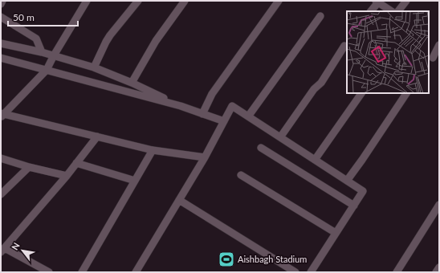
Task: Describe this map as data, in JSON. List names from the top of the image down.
{
  "places": {
    "sports": ["Aishbagh Stadium"]
  },
  "scale_bar": "50 m",
  "north": "top left"
}
